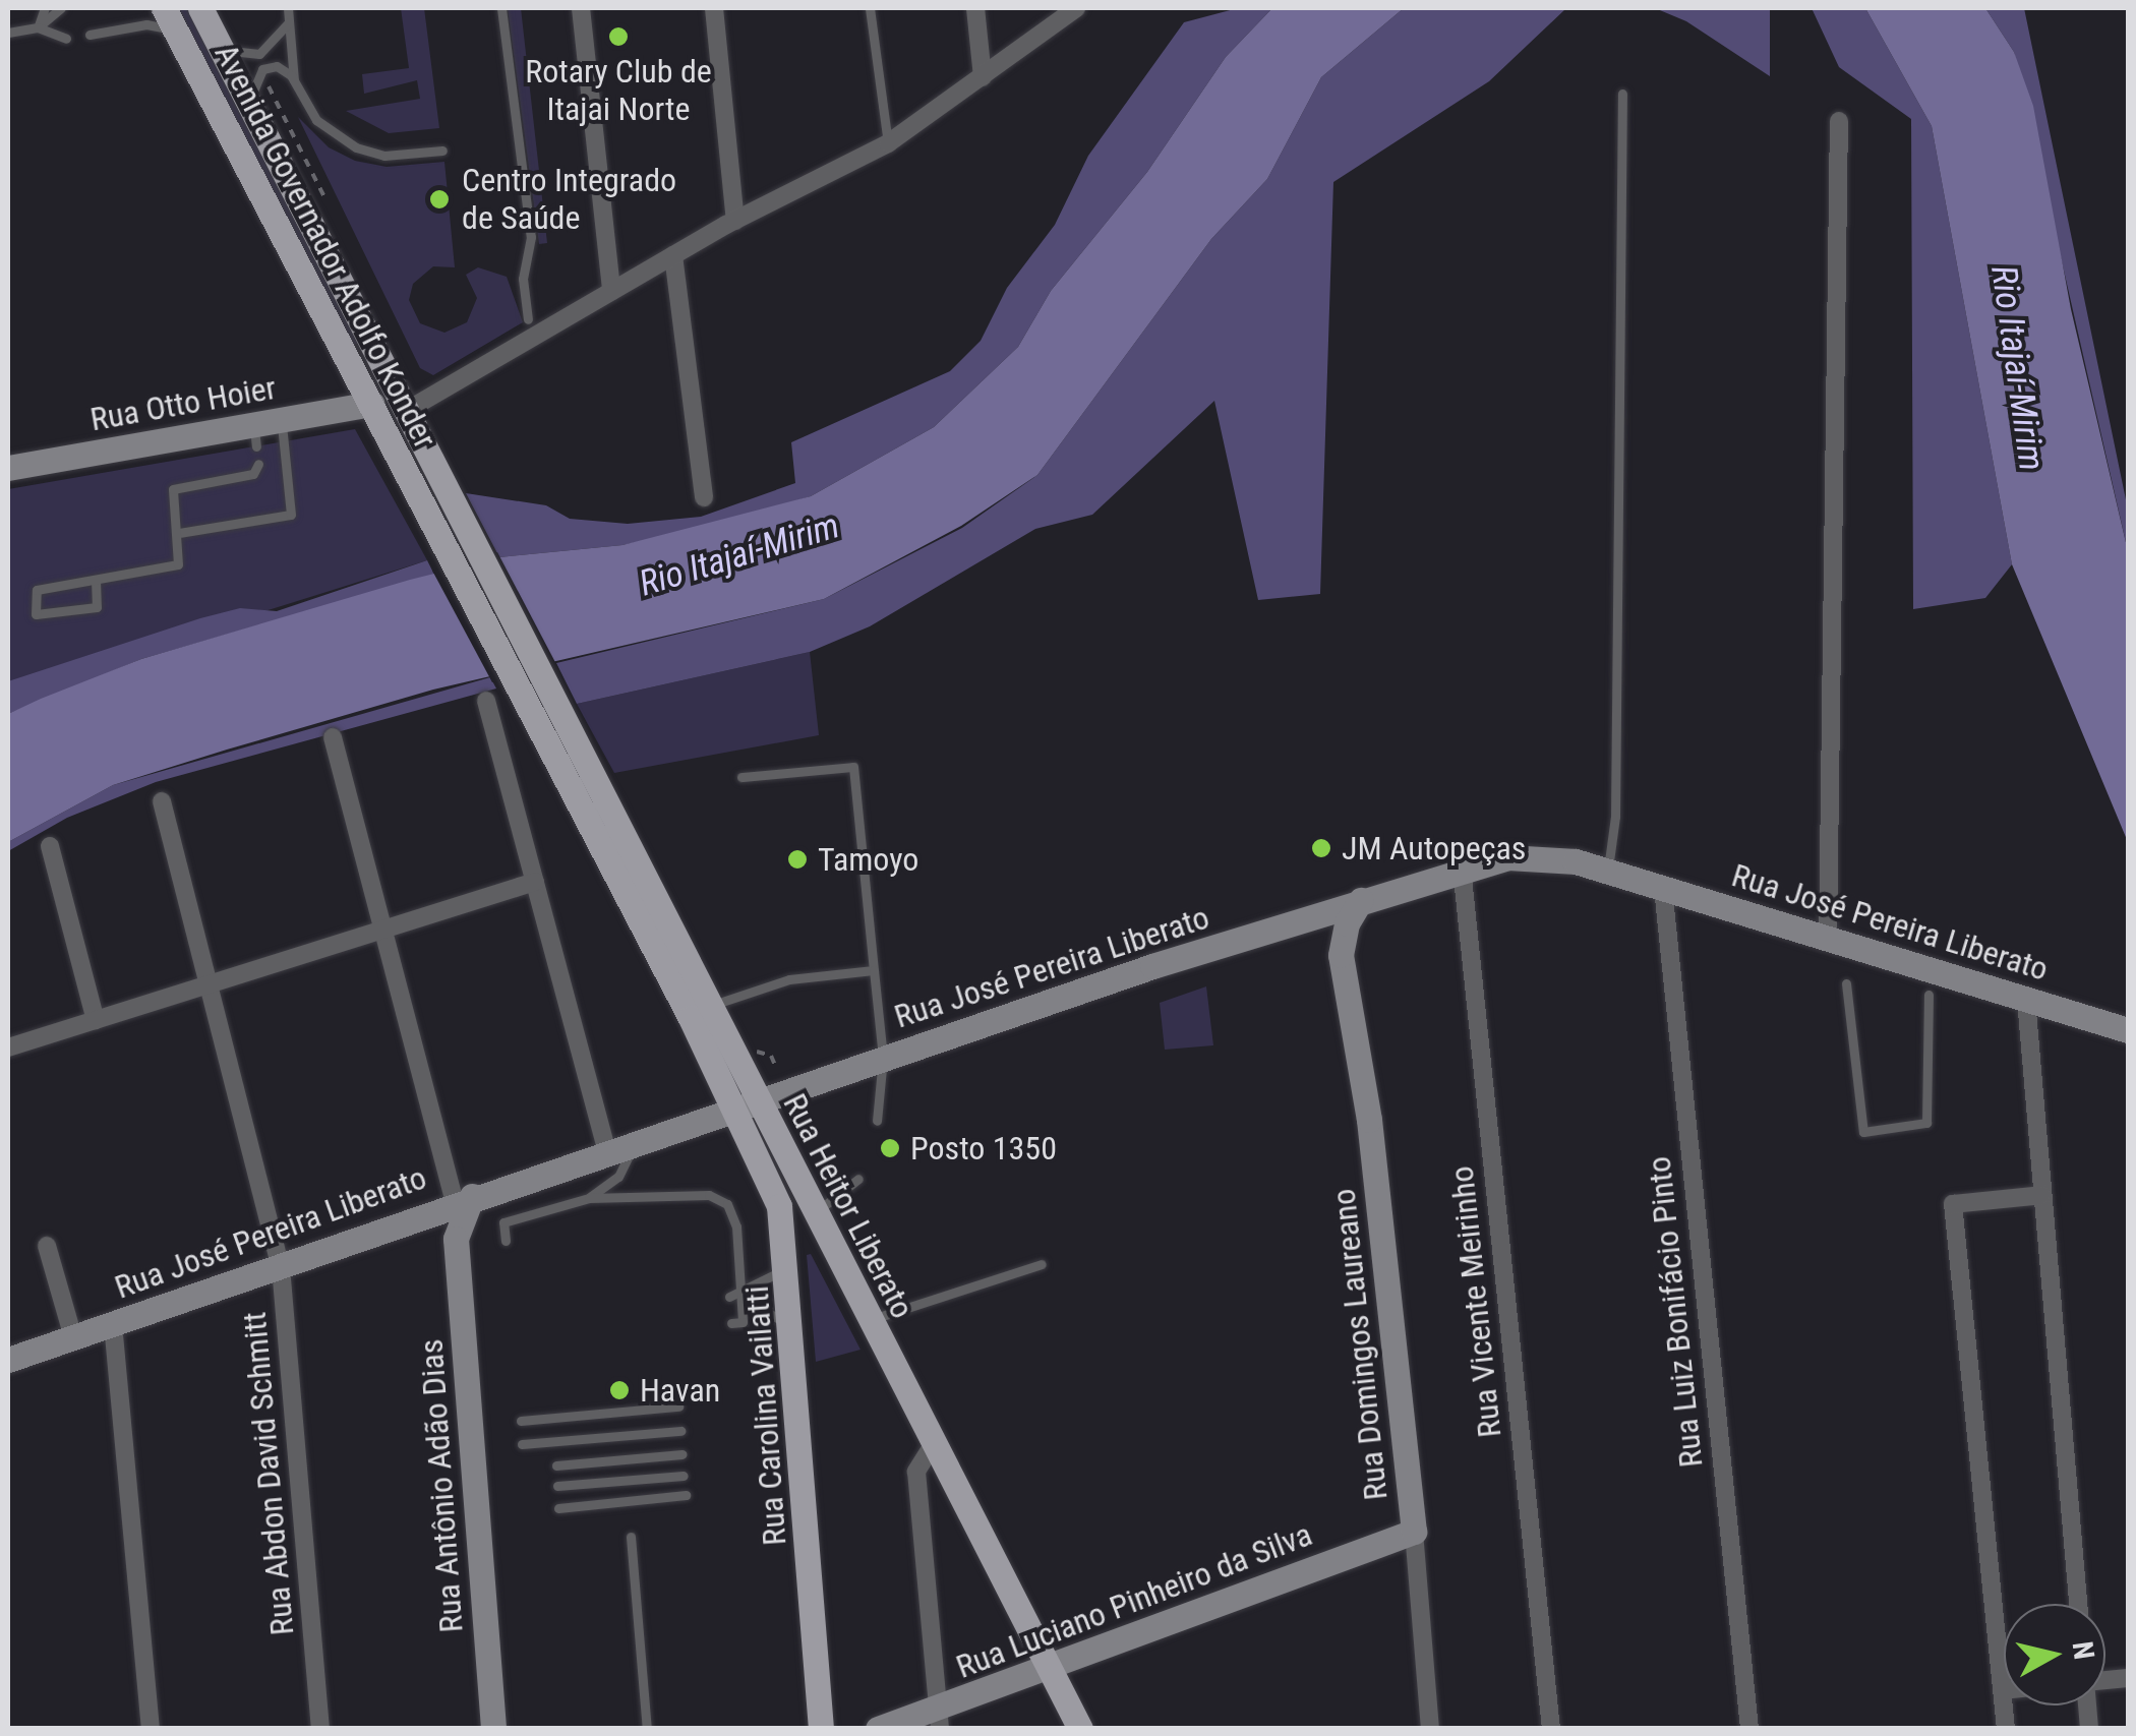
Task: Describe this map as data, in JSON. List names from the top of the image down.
{
  "streets": {
    "main road": [
      "Avenida Governador Adolfo Konder",
      "Rua Otto Hoier",
      "Rua José Pereira Liberato",
      "Rua Heitor Liberato",
      "Rua Domingos Laureano",
      "Rua Carolina Vailatti",
      "Rua Antônio Adão Dias",
      "Rua Luciano Pinheiro da Silva"
    ],
    "street": ["Rua Vicente Meirinho", "Rua Luiz Bonifácio Pinto", "Rua Abdon David Schmitt"]
  },
  "crossings": [
    ["Avenida Governador Adolfo Konder", "Rua Otto Hoier"],
    ["Rua José Pereira Liberato", "Rua Heitor Liberato"],
    ["Rua José Pereira Liberato", "Rua Vicente Meirinho"],
    ["Rua José Pereira Liberato", "Rua Luiz Bonifácio Pinto"],
    ["Rua José Pereira Liberato", "Rua Domingos Laureano"],
    ["Rua José Pereira Liberato", "Rua Carolina Vailatti"],
    ["Rua José Pereira Liberato", "Rua Abdon David Schmitt"],
    ["Rua José Pereira Liberato", "Rua Antônio Adão Dias"],
    ["Rua Heitor Liberato", "Rua Carolina Vailatti"],
    ["Rua Heitor Liberato", "Rua Luciano Pinheiro da Silva"],
    ["Rua Domingos Laureano", "Rua Luciano Pinheiro da Silva"]
  ],
  "water": ["Rio Itajaí-Mirim"],
  "places": [
    "Rotary Club de Itajai Norte",
    "Centro Integrado de Saúde",
    "JM Autopeças",
    "Tamoyo",
    "Posto 1350",
    "Havan"
  ],
  "north": "right"
}
